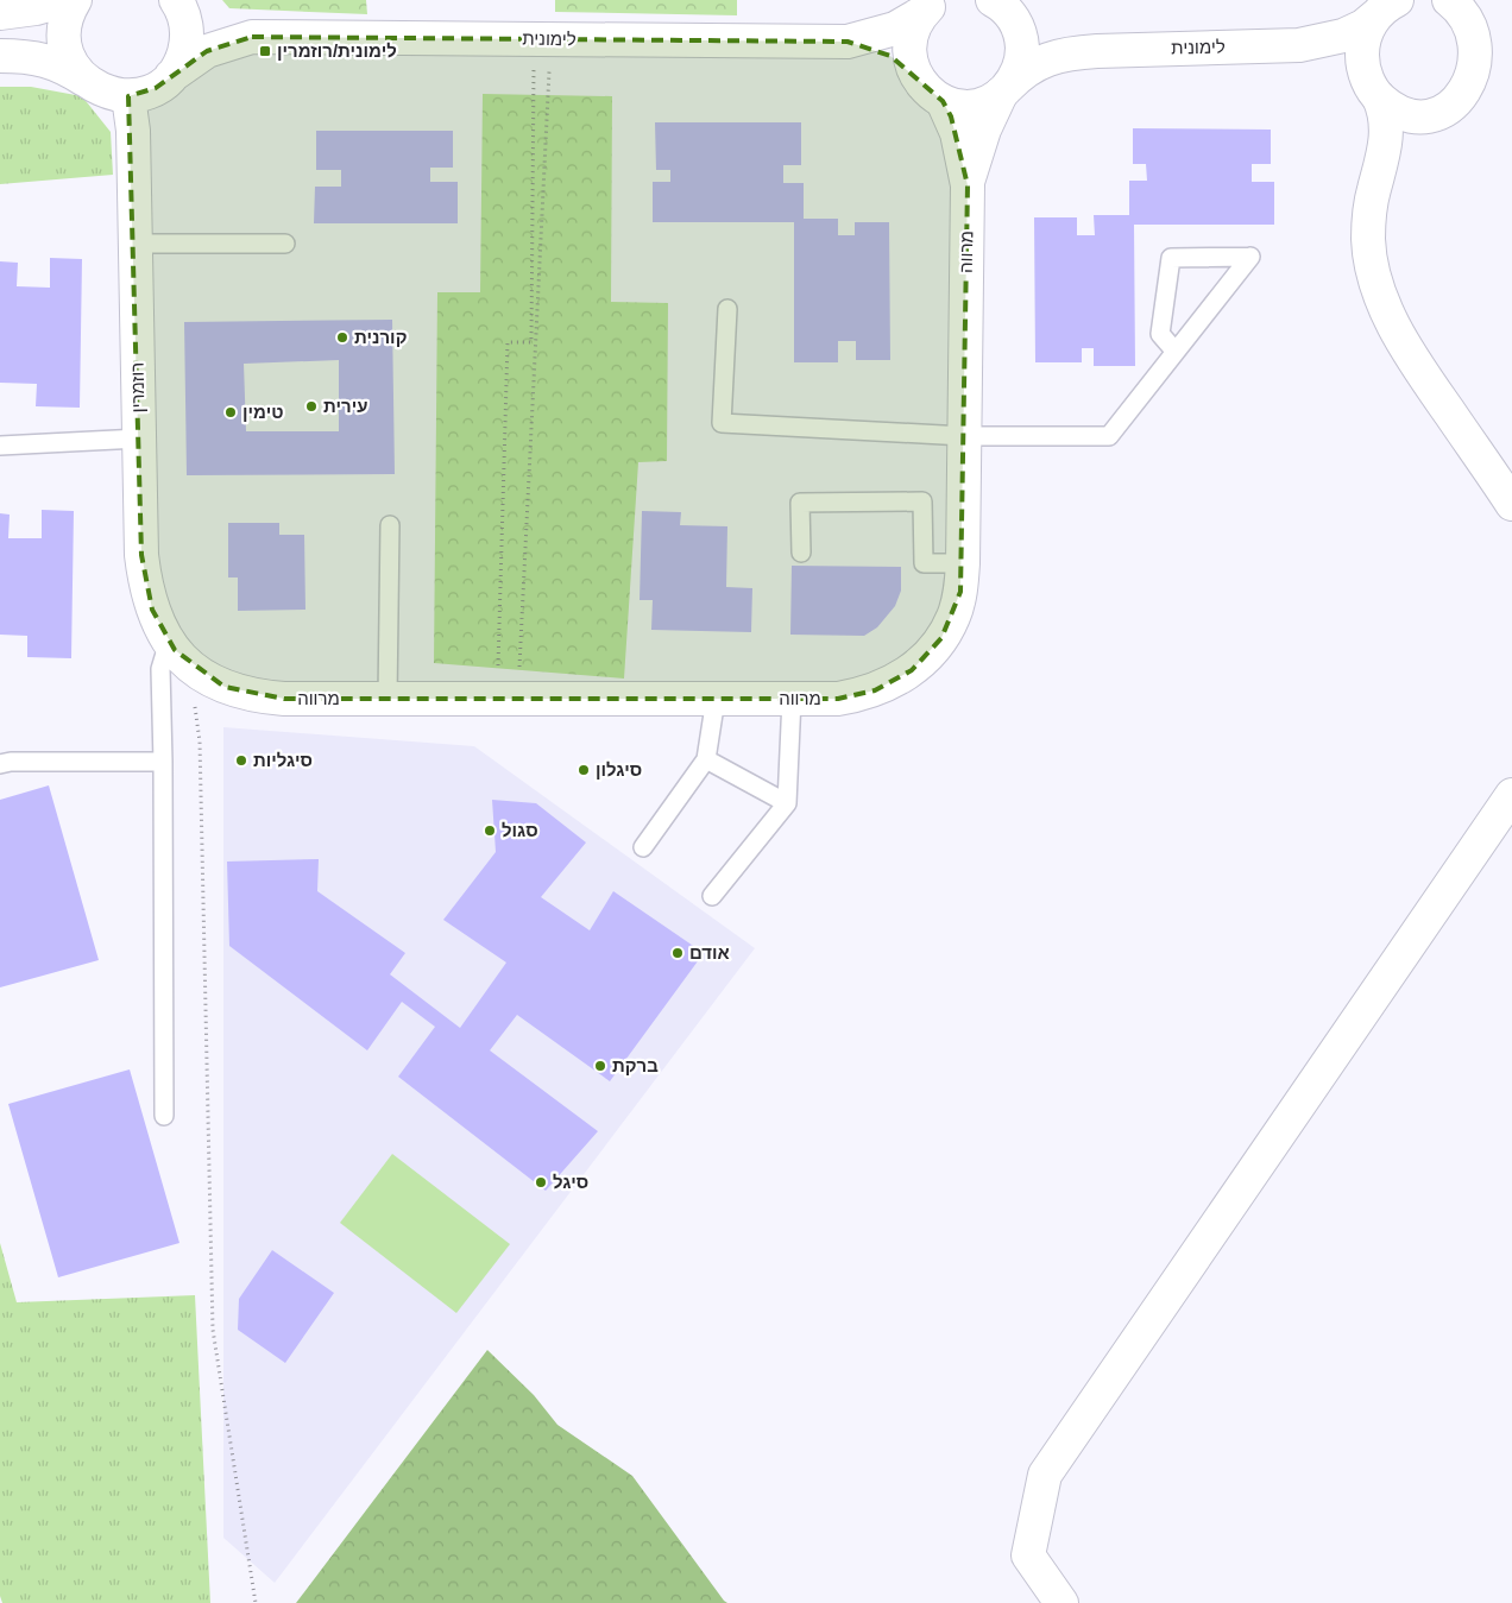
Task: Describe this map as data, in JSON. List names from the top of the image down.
{
  "streets": {
    "street": ["לימונית", "מרווה", "רוזמרין"]
  },
  "crossings": [
    ["לימונית", "מרווה"],
    ["לימונית", "רוזמרין"],
    ["מרווה", "רוזמרין"]
  ],
  "places": {
    "transit": ["לימונית/רוזמרין"],
    "other": [
      "קורנית",
      "עירית",
      "טימין",
      "סיגליות",
      "סיגלון",
      "סגול",
      "אודם",
      "ברקת",
      "סיגל"
    ]
  }
}
